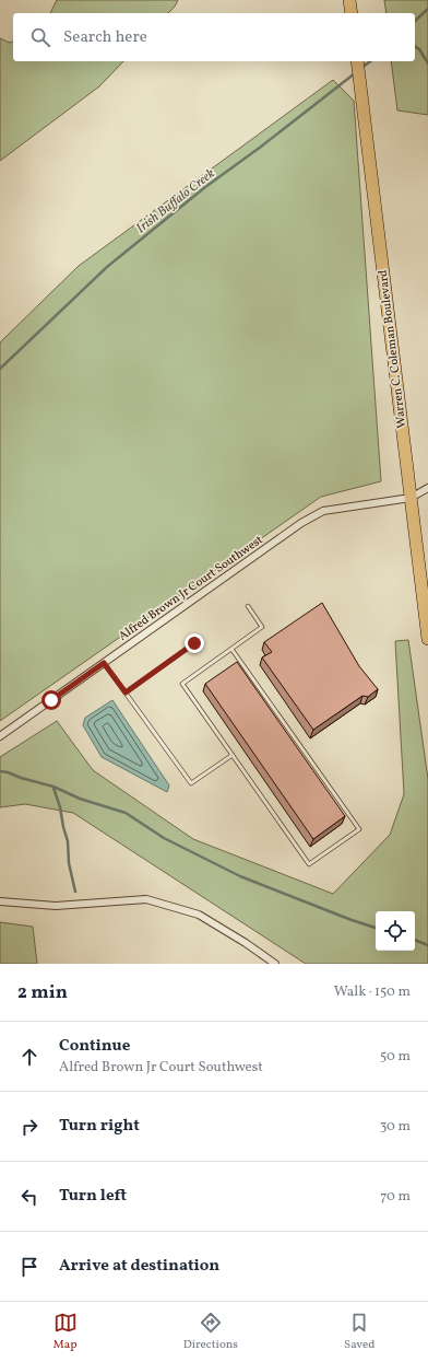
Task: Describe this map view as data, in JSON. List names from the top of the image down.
{
  "streets": {
    "highway": ["Warren C. Coleman Boulevard"],
    "street": ["Alfred Brown Jr Court Southwest"]
  },
  "crossings": [
    ["Warren C. Coleman Boulevard", "Alfred Brown Jr Court Southwest"]
  ],
  "water": ["Irish Buffalo Creek"],
  "page": {
    "search": "Search here",
    "heading": ["2 min", "Walk · 150 m"],
    "list": [
      ["Continue", "Alfred Brown Jr Court Southwest", "50 m"],
      ["Turn right", "30 m"],
      ["Turn left", "70 m"],
      "Arrive at destination"
    ],
    "nav": ["Map", "Directions", "Saved"]
  }
}
